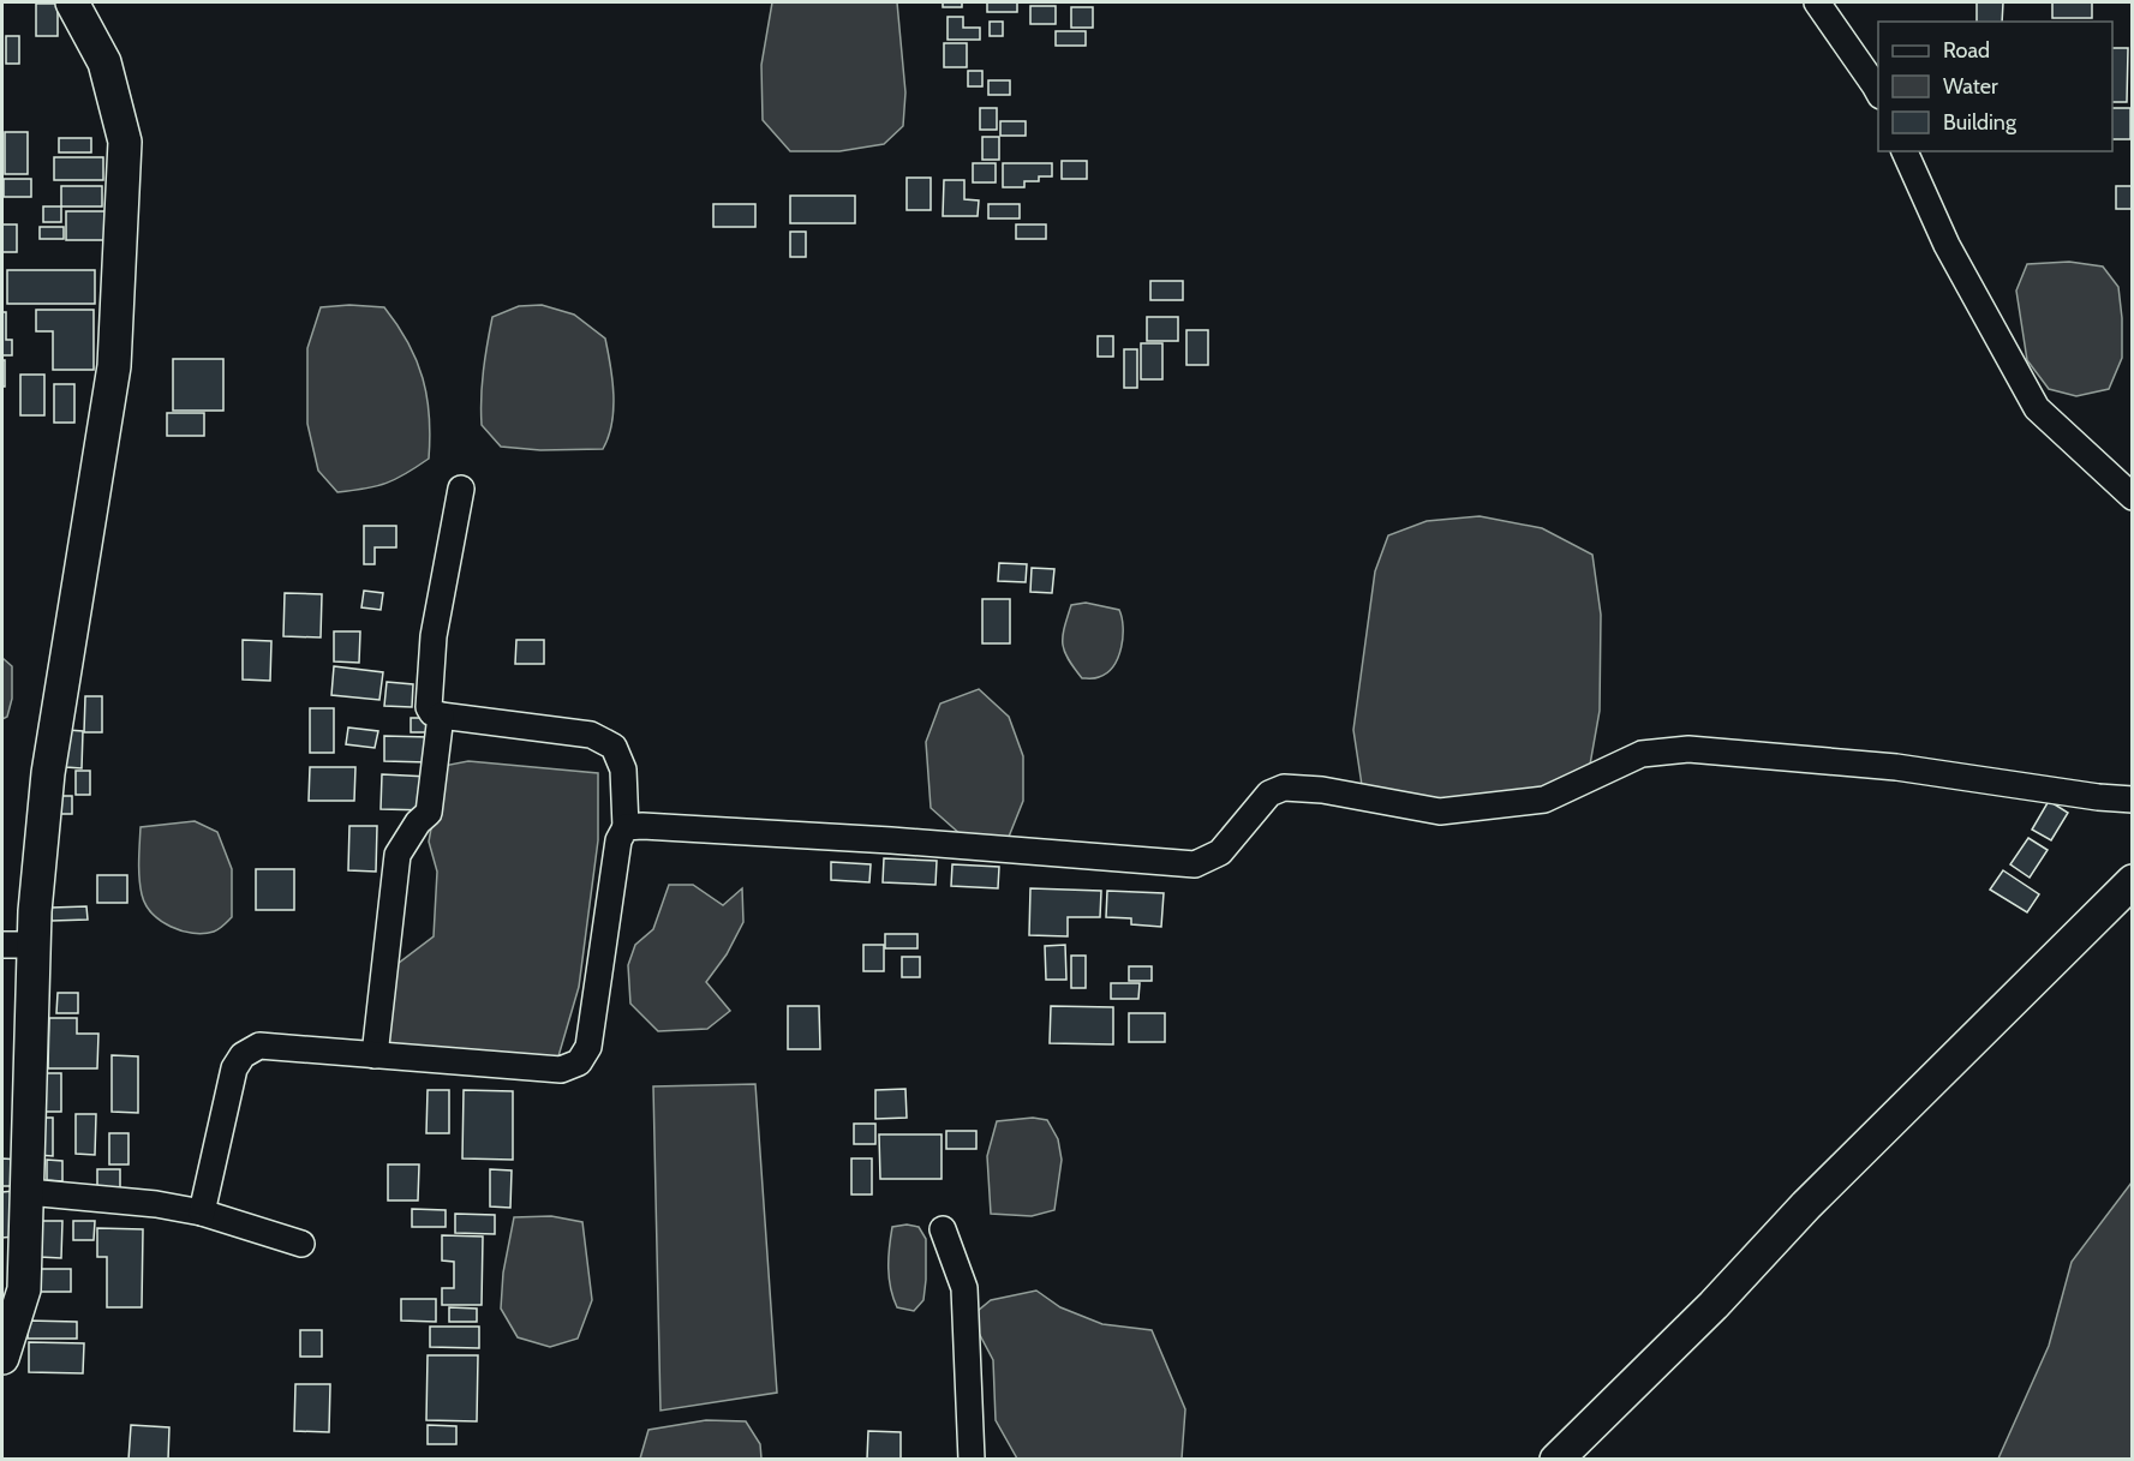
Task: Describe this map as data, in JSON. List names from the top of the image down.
{
  "legend": ["Road", "Water", "Building"]
}
